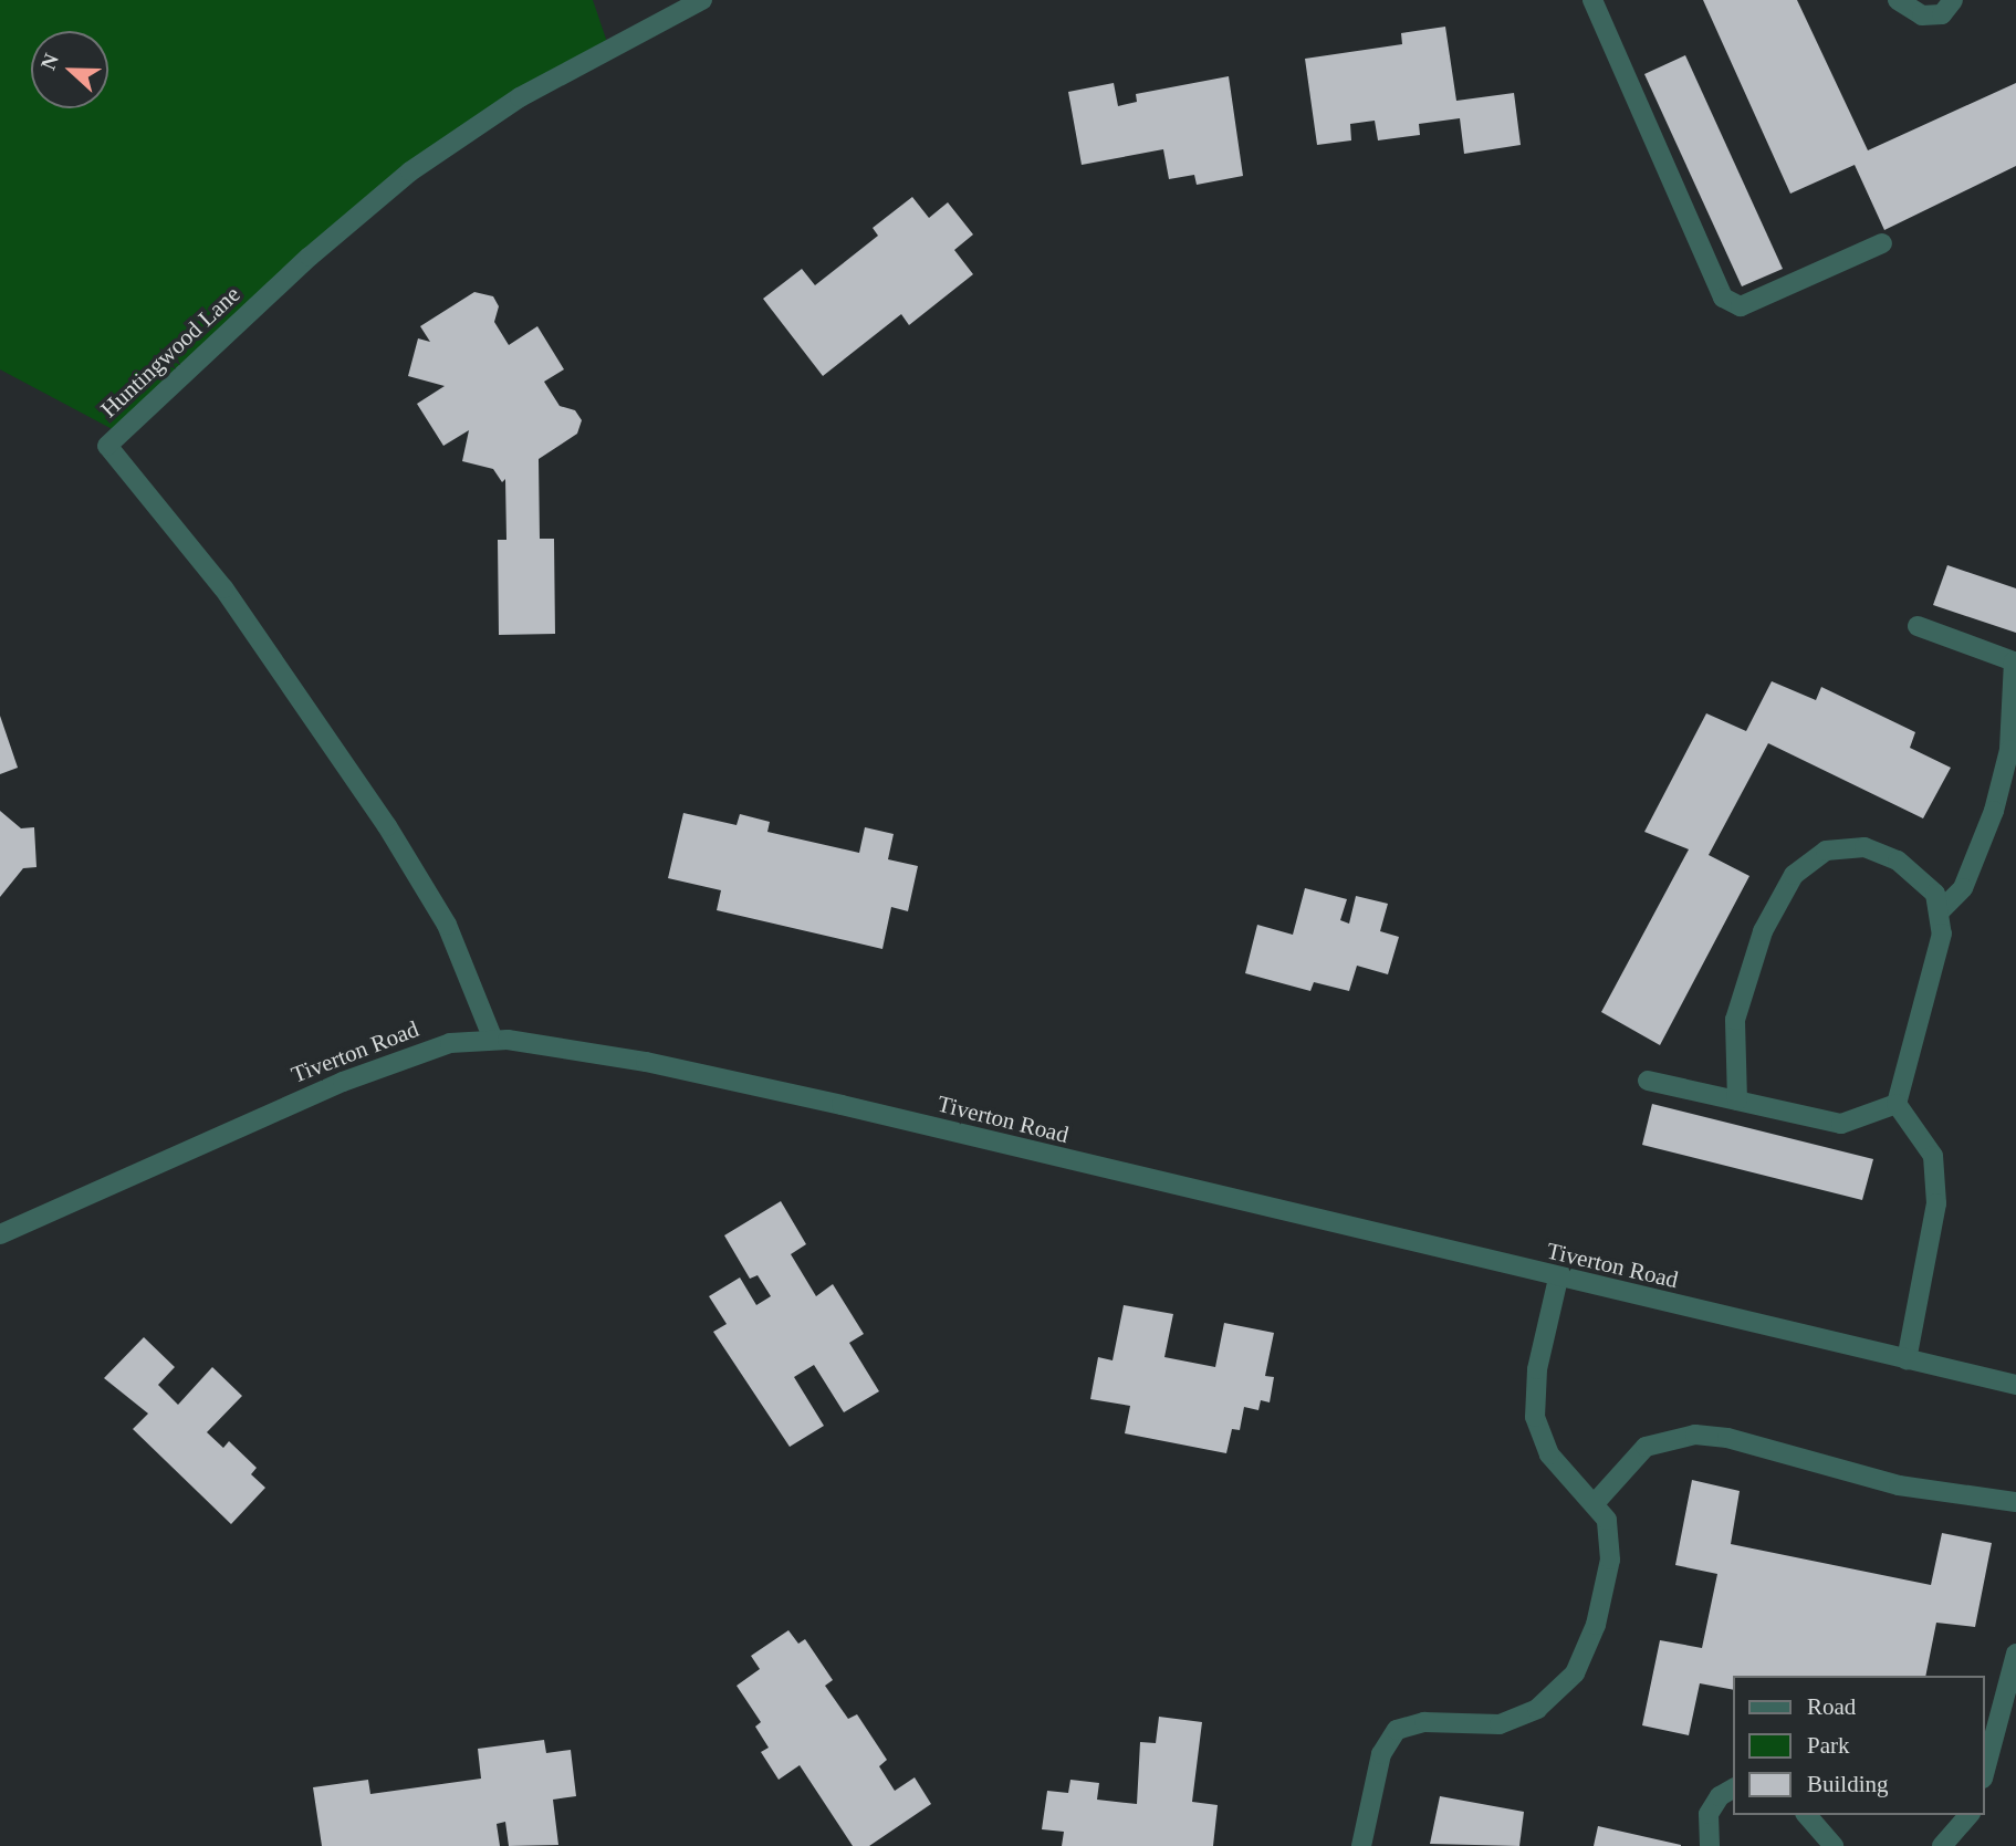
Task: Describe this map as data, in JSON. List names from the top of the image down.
{
  "streets": {
    "street": ["Huntingwood Lane", "Tiverton Road"]
  },
  "crossings": [
    ["Huntingwood Lane", "Tiverton Road"]
  ],
  "legend": ["Road", "Park", "Building"],
  "north": "left"
}
